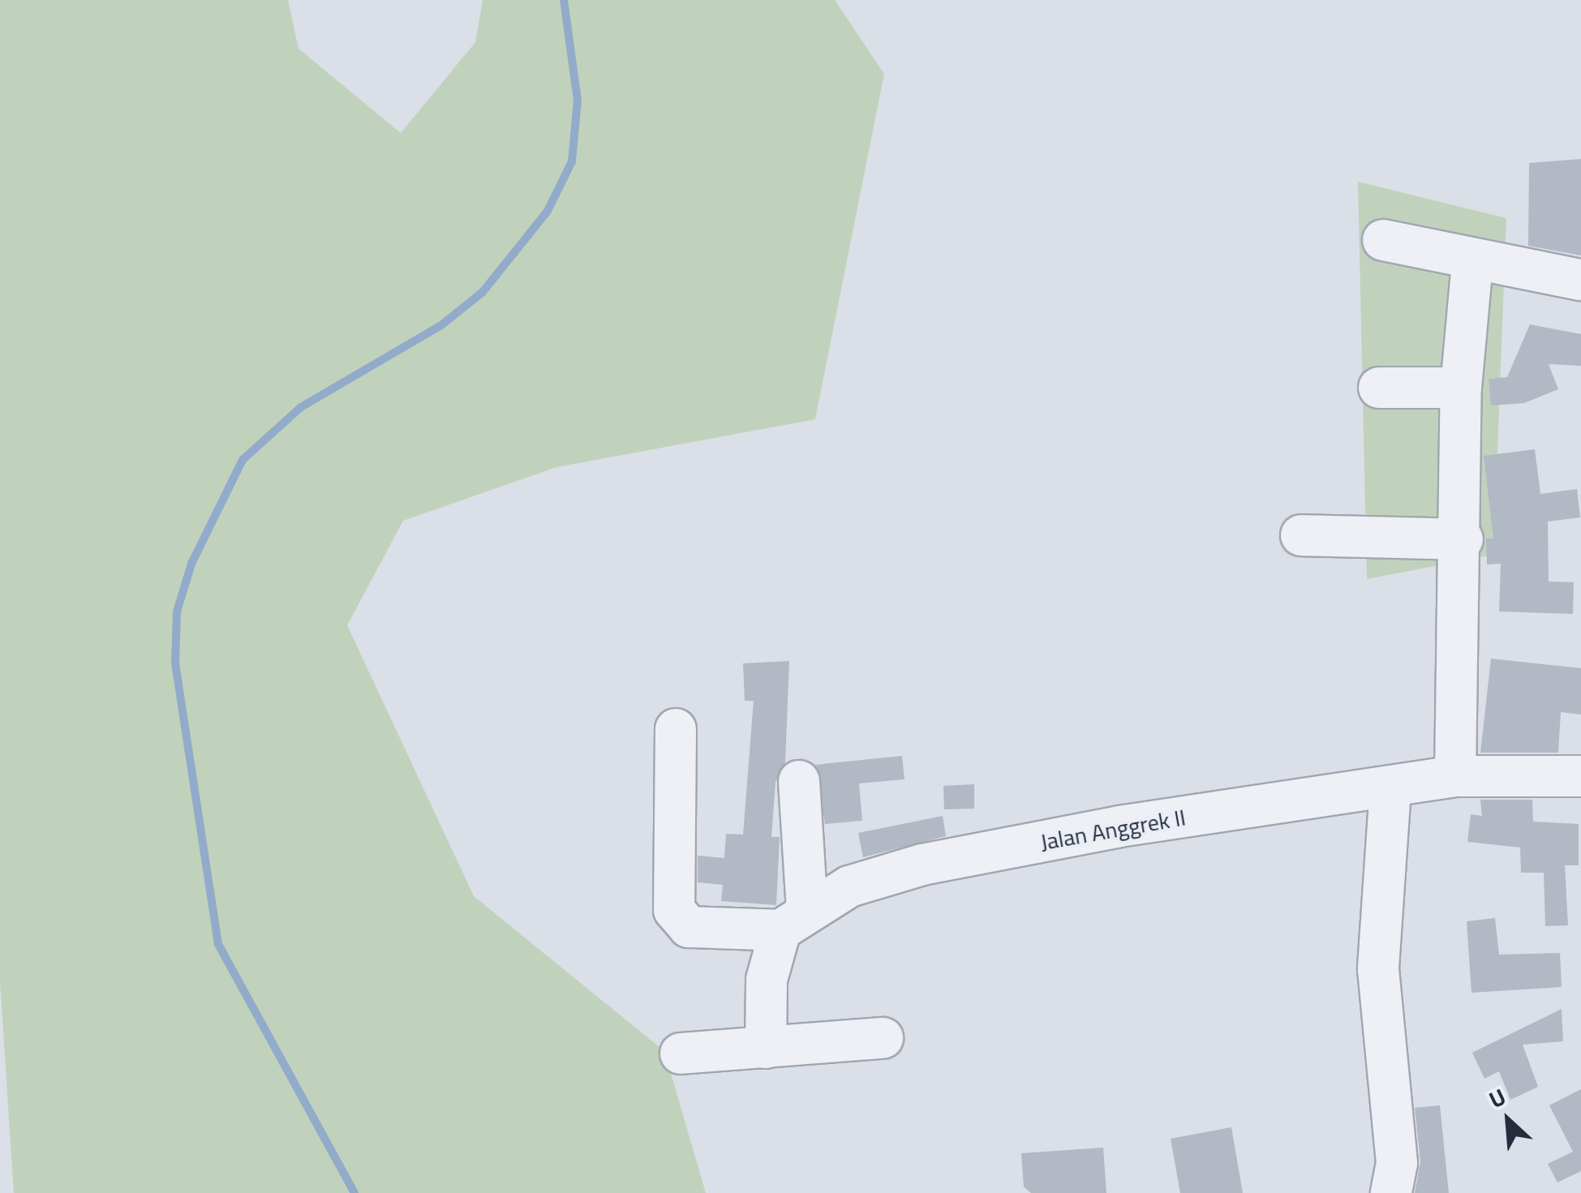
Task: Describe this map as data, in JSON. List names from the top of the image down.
{
  "streets": {
    "street": ["Jalan Anggrek II"]
  },
  "north": "top left"
}
